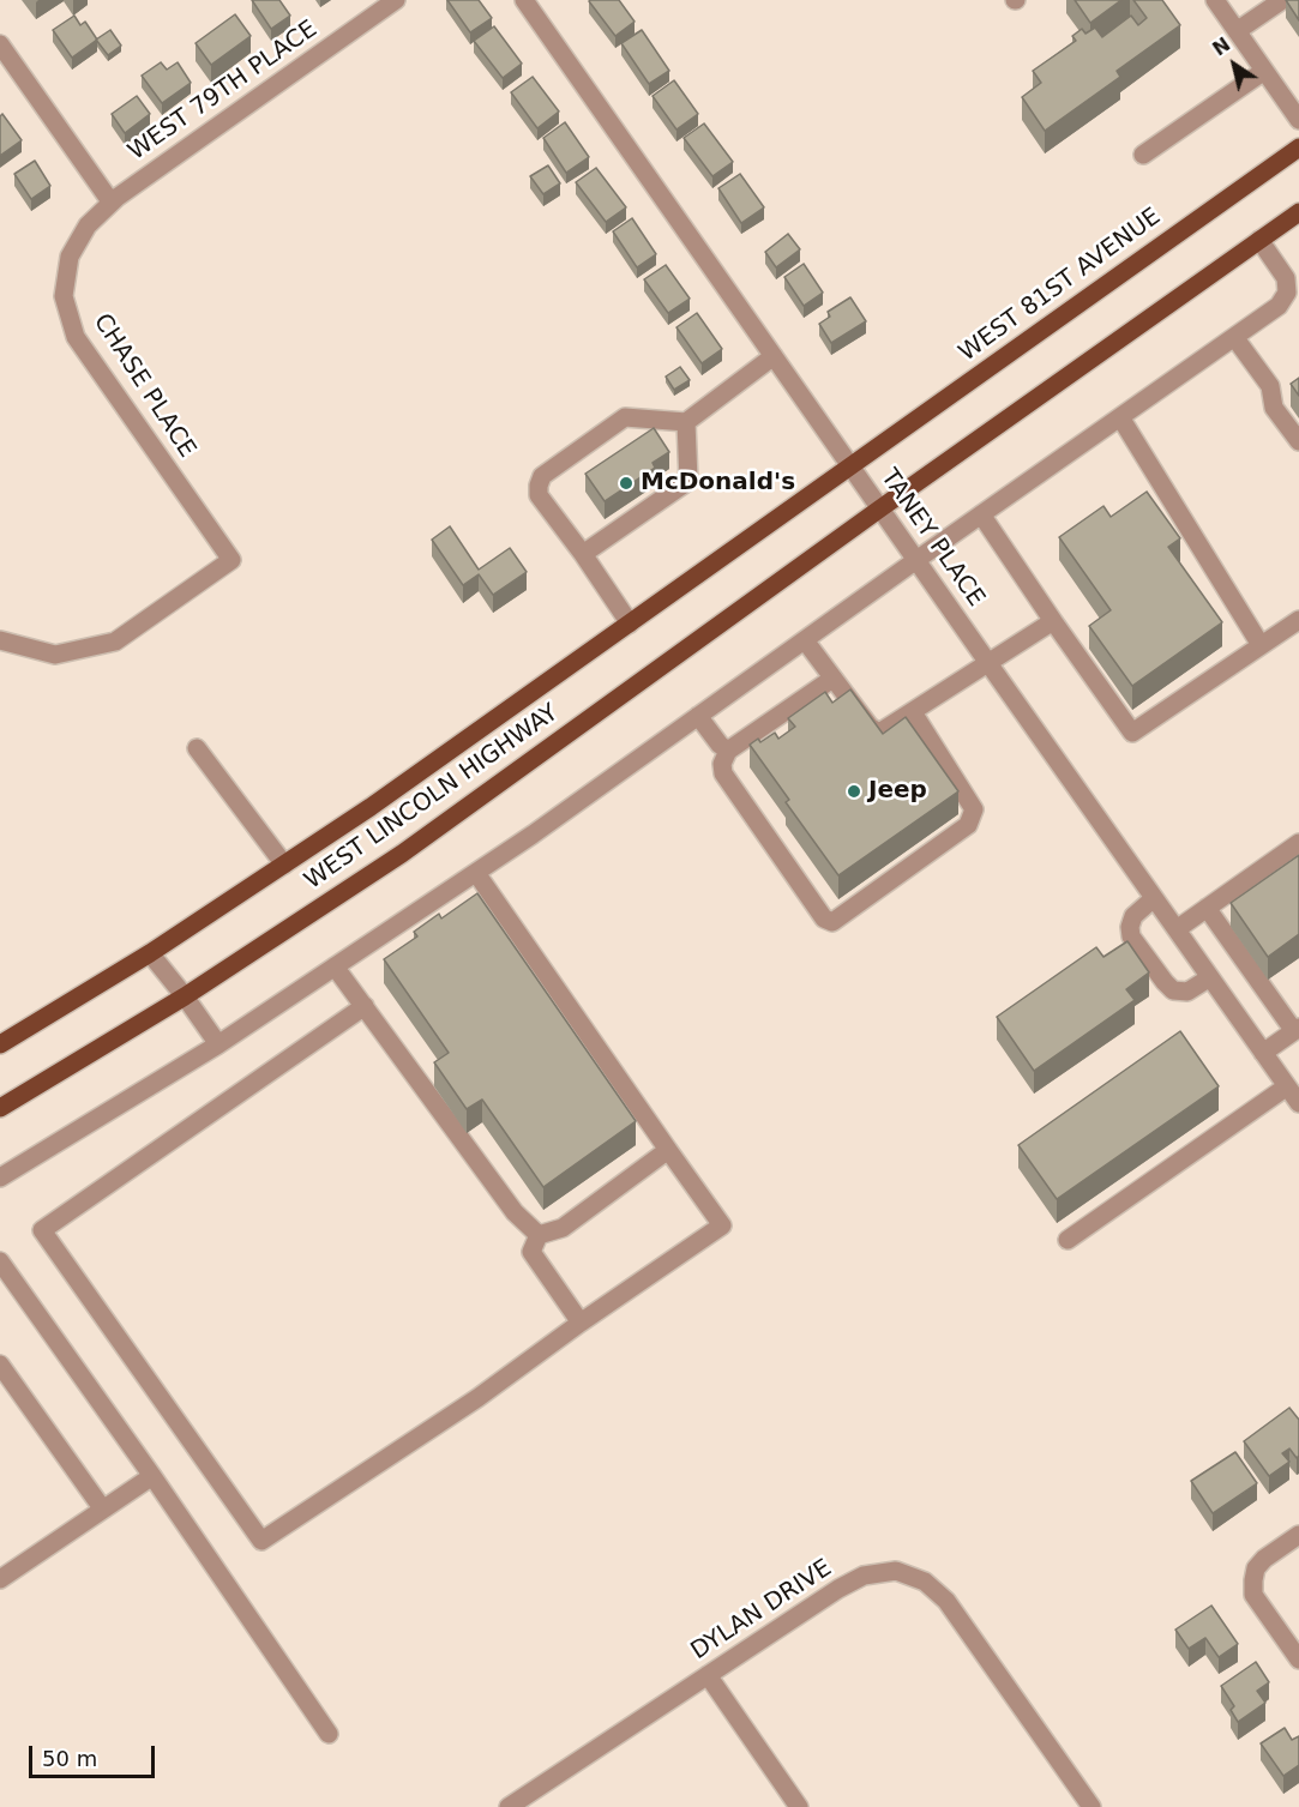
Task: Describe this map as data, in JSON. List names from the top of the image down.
{
  "streets": {
    "main road": ["WEST 81ST AVENUE", "WEST LINCOLN HIGHWAY"],
    "street": [
      "WEST 79TH PLACE",
      "CHASE PLACE",
      "TANEY PLACE",
      "DYLAN DRIVE"
    ]
  },
  "crossings": [
    ["WEST 79TH PLACE", "CHASE PLACE"],
    ["WEST 81ST AVENUE", "TANEY PLACE"],
    ["WEST 81ST AVENUE", "WEST LINCOLN HIGHWAY"],
    ["TANEY PLACE", "WEST LINCOLN HIGHWAY"]
  ],
  "places": ["McDonald's", "Jeep"],
  "scale_bar": "50 m",
  "north": "top left"
}
